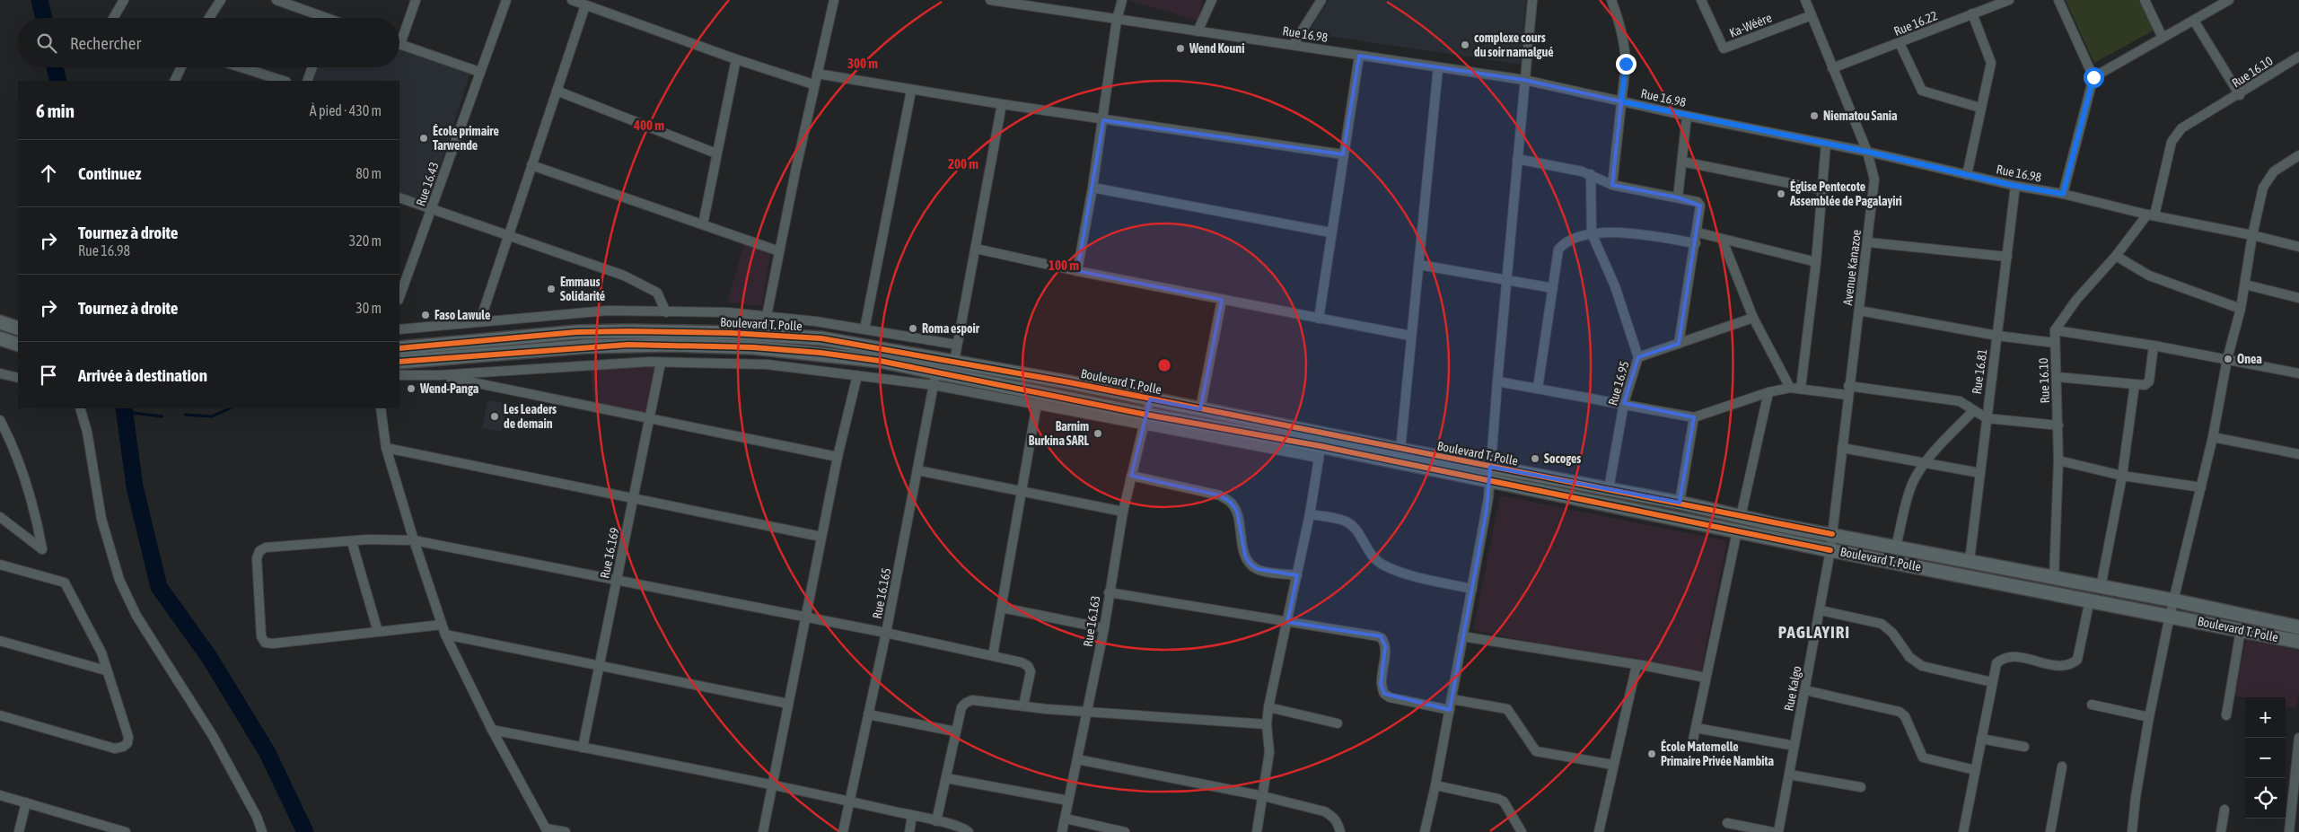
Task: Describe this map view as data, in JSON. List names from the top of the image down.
{
  "streets": {
    "highway": ["Boulevard T. Polle"],
    "street": [
      "Rue 16.22",
      "Ka-Wéére",
      "Rue 16.98",
      "Rue 16.10",
      "Rue 16.43",
      "Avenue Kanazoe",
      "Rue 16.81",
      "Rue 16.95",
      "Rue 16.169",
      "Rue 16.165",
      "Rue 16.163",
      "Rue Kalgo"
    ]
  },
  "crossings": [
    ["Rue 16.22", "Avenue Kanazoe"],
    ["Ka-Wéére", "Avenue Kanazoe"],
    ["Rue 16.98", "Rue 16.10"],
    ["Rue 16.98", "Avenue Kanazoe"],
    ["Rue 16.98", "Rue 16.81"],
    ["Rue 16.10", "Boulevard T. Polle"],
    ["Avenue Kanazoe", "Boulevard T. Polle"],
    ["Avenue Kanazoe", "Rue Kalgo"],
    ["Boulevard T. Polle", "Rue 16.81"],
    ["Boulevard T. Polle", "Rue 16.95"],
    ["Boulevard T. Polle", "Rue 16.165"],
    ["Boulevard T. Polle", "Rue 16.163"],
    ["Boulevard T. Polle", "Rue Kalgo"]
  ],
  "districts": ["PAGLAYIRI"],
  "places": [
    "complexe cours du soir namalgué",
    "Wend Kouni",
    "Niematou Sania",
    "École primaire Tarwende",
    "Église Pentecote Assemblée de Pagalayiri",
    "Emmaus Solidarité",
    "Faso Lawule",
    "Roma espoir",
    "Onea",
    "Wend-Panga",
    "Les Leaders de demain",
    "Barnim Burkina SARL",
    "Socoges",
    "École Maternelle Primaire Privée Nambita"
  ],
  "page": {
    "search": "Rechercher",
    "heading": ["6 min", "À pied · 430 m"],
    "list": [
      ["Continuez", "80 m"],
      ["Tournez à droite", "Rue 16.98", "320 m"],
      ["Tournez à droite", "30 m"],
      "Arrivée à destination"
    ],
    "map_buttons": ["+", "−"]
  },
  "rings": [
    "300 m",
    "400 m",
    "200 m",
    "100 m"
  ]
}
